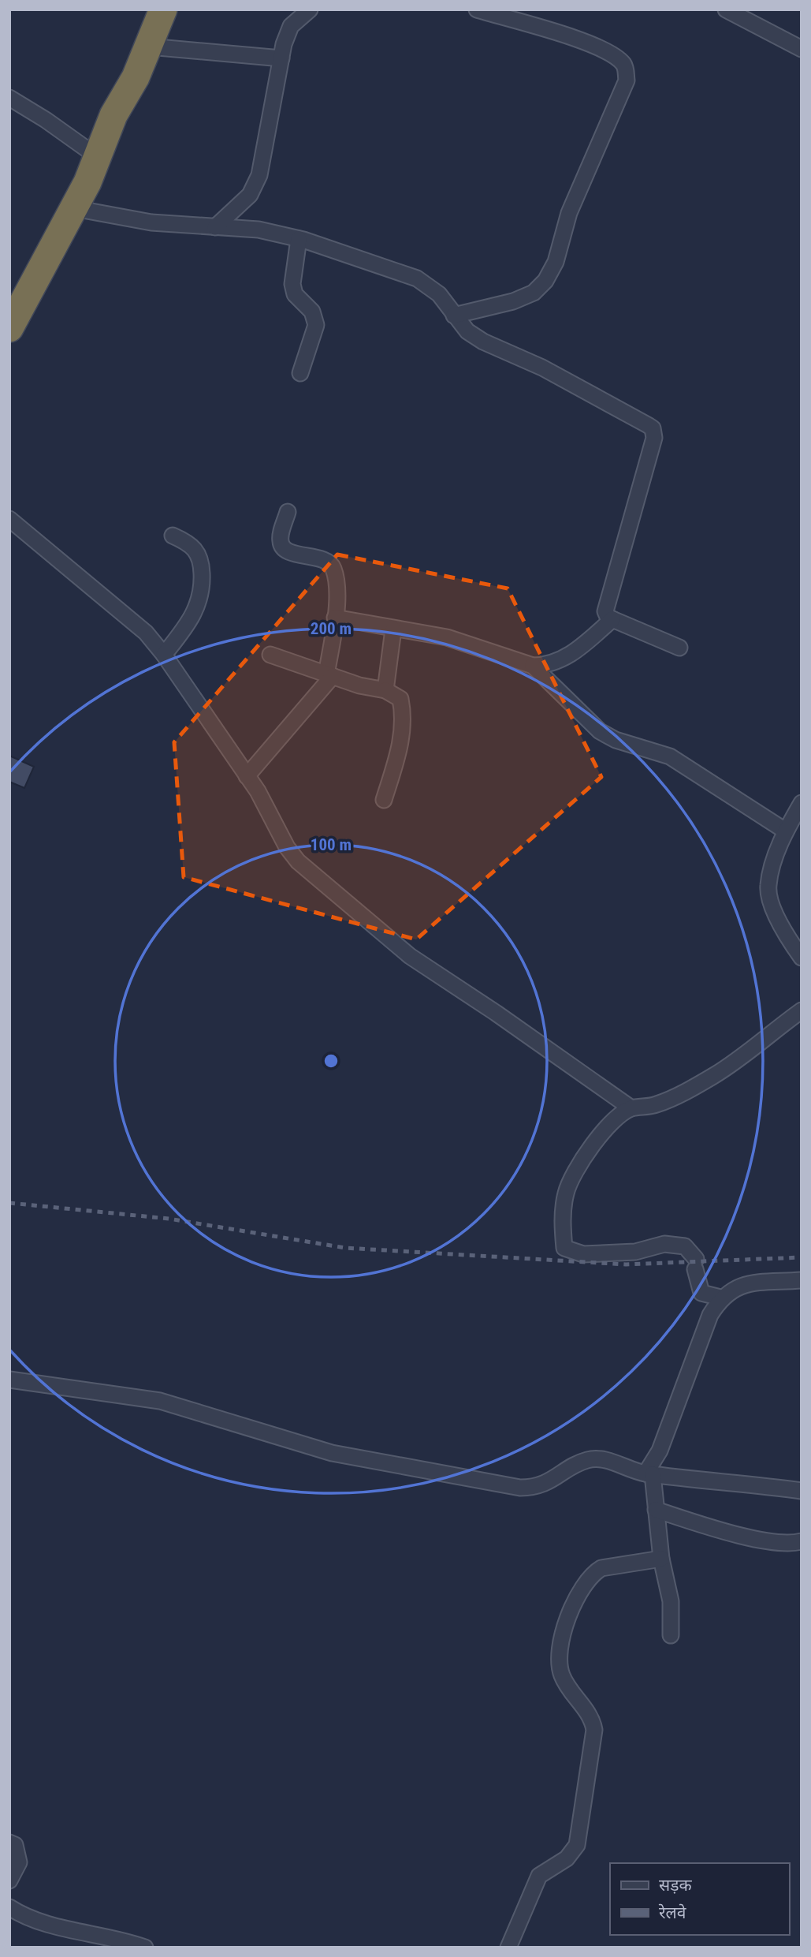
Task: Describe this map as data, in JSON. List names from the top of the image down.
{
  "legend": ["सड़क", "रेलवे"],
  "rings": ["200 m", "100 m"]
}
